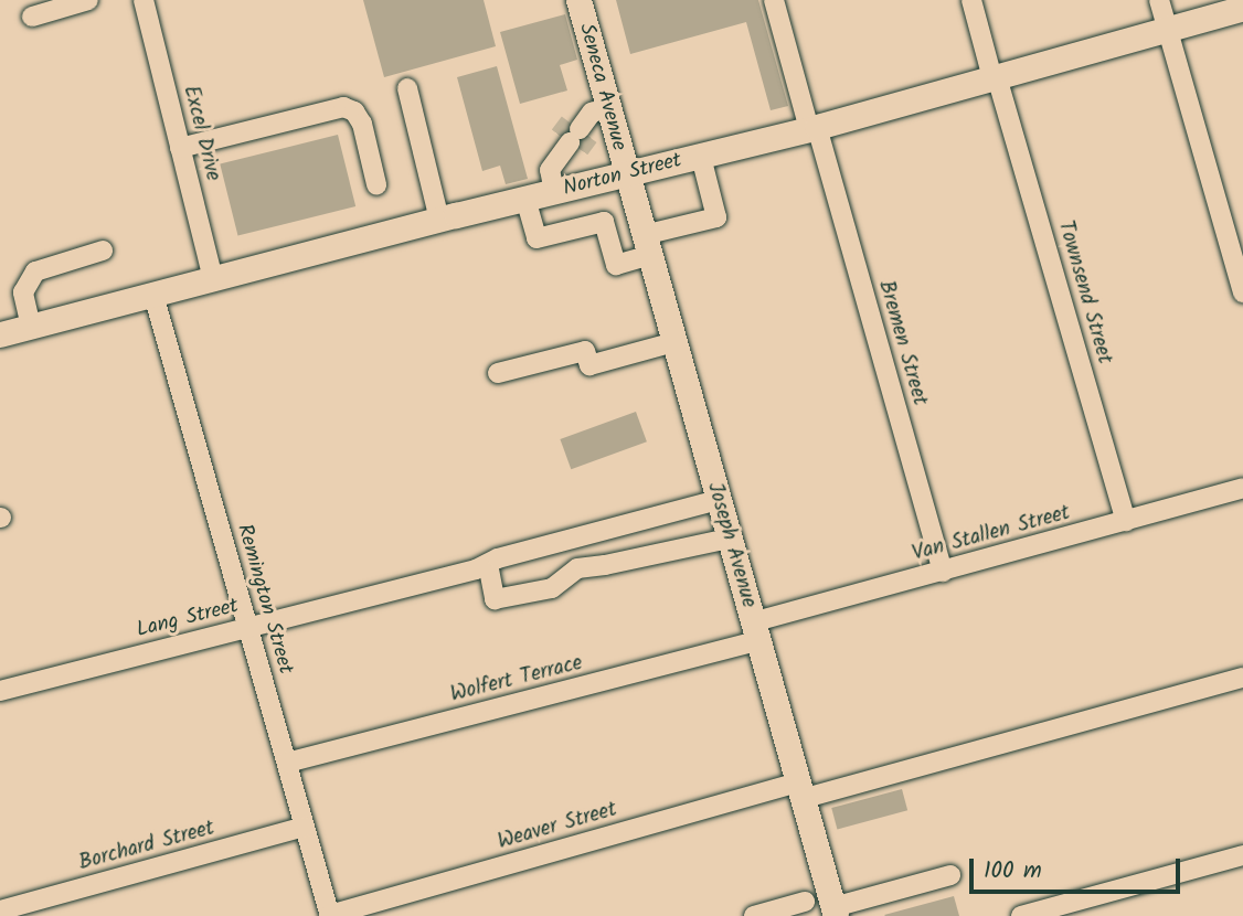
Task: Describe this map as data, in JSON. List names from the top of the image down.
{
  "streets": {
    "main road": ["Seneca Avenue", "Norton Street", "Joseph Avenue"],
    "street": [
      "Excel Drive",
      "Townsend Street",
      "Bremen Street",
      "Van Stallen Street",
      "Remington Street",
      "Lang Street",
      "Wolfert Terrace",
      "Weaver Street",
      "Borchard Street"
    ]
  },
  "crossings": [
    ["Seneca Avenue", "Norton Street"],
    ["Seneca Avenue", "Joseph Avenue"],
    ["Excel Drive", "Norton Street"],
    ["Norton Street", "Townsend Street"],
    ["Norton Street", "Bremen Street"],
    ["Norton Street", "Joseph Avenue"],
    ["Norton Street", "Remington Street"],
    ["Townsend Street", "Van Stallen Street"],
    ["Bremen Street", "Van Stallen Street"],
    ["Van Stallen Street", "Joseph Avenue"],
    ["Van Stallen Street", "Wolfert Terrace"],
    ["Joseph Avenue", "Lang Street"],
    ["Joseph Avenue", "Wolfert Terrace"],
    ["Joseph Avenue", "Weaver Street"],
    ["Remington Street", "Lang Street"],
    ["Remington Street", "Wolfert Terrace"],
    ["Remington Street", "Weaver Street"],
    ["Remington Street", "Borchard Street"]
  ],
  "scale_bar": "100 m"
}
